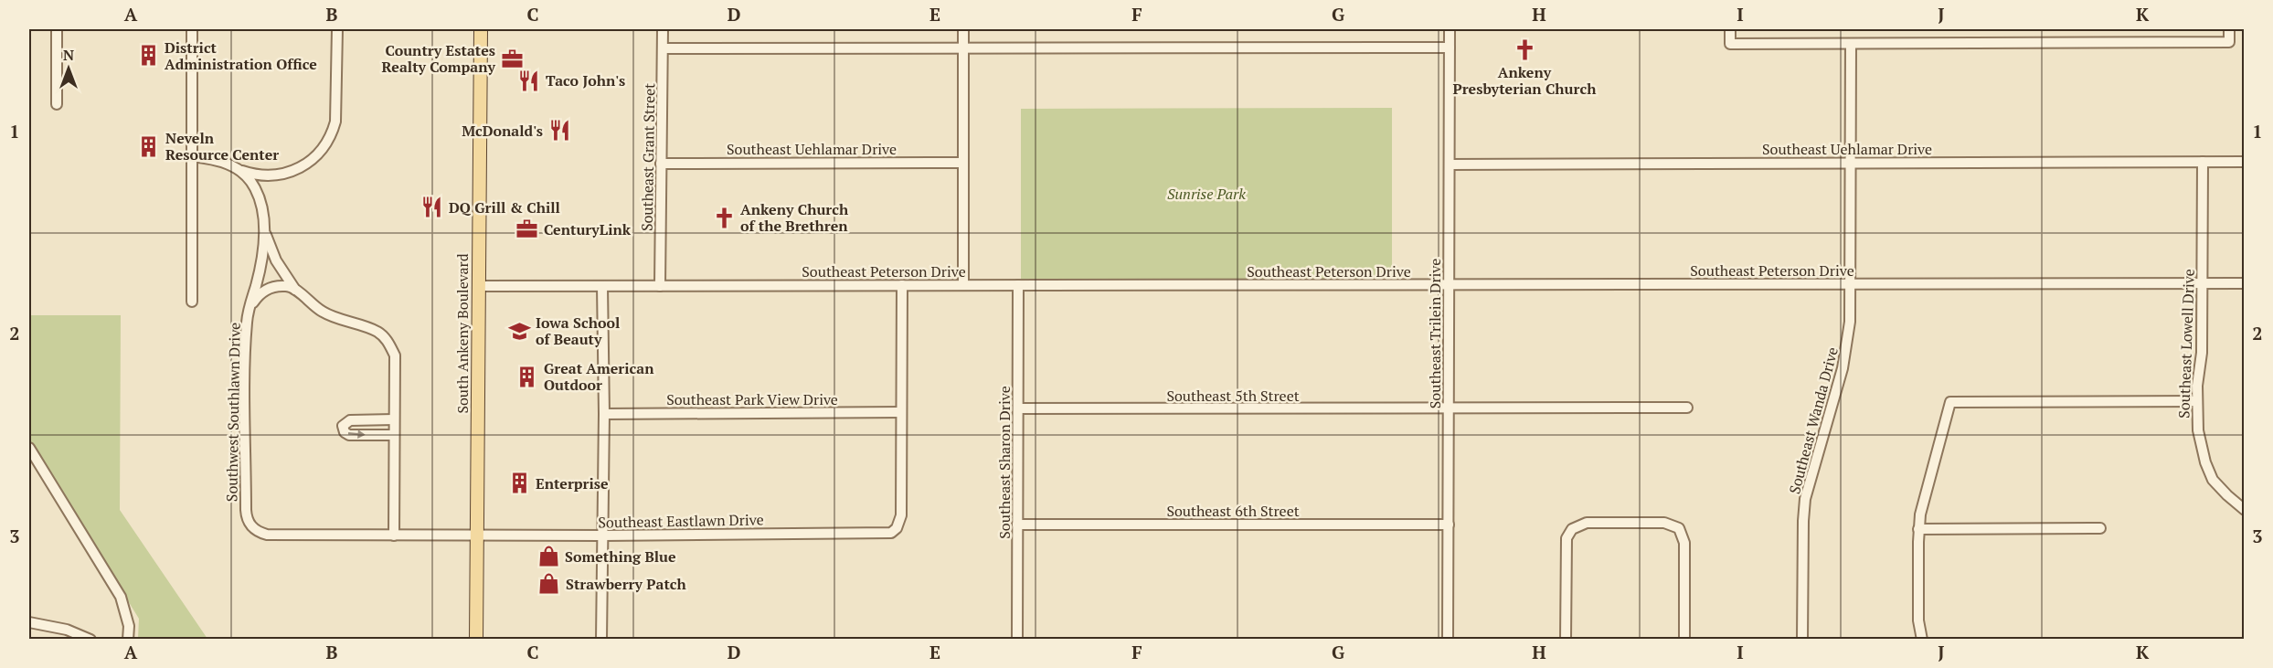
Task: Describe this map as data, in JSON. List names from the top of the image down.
{
  "streets": {
    "main road": ["South Ankeny Boulevard"],
    "street": [
      "Southeast Uehlamar Drive",
      "Southeast Grant Street",
      "Southeast Peterson Drive",
      "Southeast Trilein Drive",
      "Southeast Lowell Drive",
      "Southeast 5th Street",
      "Southeast Park View Drive",
      "Southwest Southlawn Drive",
      "Southeast Wanda Drive",
      "Southeast Sharon Drive",
      "Southeast 6th Street",
      "Southeast Eastlawn Drive"
    ]
  },
  "crossings": [
    ["Southeast Uehlamar Drive", "Southeast Grant Street"],
    ["Southeast Uehlamar Drive", "Southeast Trilein Drive"],
    ["Southeast Uehlamar Drive", "Southeast Lowell Drive"],
    ["Southeast Uehlamar Drive", "Southeast Wanda Drive"],
    ["Southeast Grant Street", "Southeast Peterson Drive"],
    ["Southeast Peterson Drive", "South Ankeny Boulevard"],
    ["Southeast Peterson Drive", "Southeast Trilein Drive"],
    ["Southeast Peterson Drive", "Southeast Lowell Drive"],
    ["Southeast Peterson Drive", "Southeast Wanda Drive"],
    ["Southeast Peterson Drive", "Southeast Sharon Drive"],
    ["South Ankeny Boulevard", "Southwest Southlawn Drive"],
    ["South Ankeny Boulevard", "Southeast Eastlawn Drive"],
    ["Southeast Trilein Drive", "Southeast 5th Street"],
    ["Southeast Trilein Drive", "Southeast 6th Street"],
    ["Southeast 5th Street", "Southeast Sharon Drive"],
    ["Southeast Park View Drive", "Southeast Eastlawn Drive"],
    ["Southwest Southlawn Drive", "Southeast Eastlawn Drive"],
    ["Southeast Sharon Drive", "Southeast 6th Street"]
  ],
  "parks": ["Sunrise Park"],
  "places": {
    "church": ["Ankeny Presbyterian Church", "Ankeny Church of the Brethren"],
    "building": [
      "District Administration Office",
      "Neveln Resource Center",
      "Great American Outdoor",
      "Enterprise"
    ],
    "office": ["Country Estates Realty Company", "CenturyLink"],
    "restaurant": ["Taco John's", "McDonald's", "DQ Grill & Chill"],
    "school or university": ["Iowa School of Beauty"],
    "shop": ["Something Blue", "Strawberry Patch"]
  },
  "north": "top",
  "grid": {
    "columns": [
      "A",
      "B",
      "C",
      "D",
      "E",
      "F",
      "G",
      "H",
      "I",
      "J",
      "K"
    ],
    "rows": ["1", "2", "3"]
  }
}
